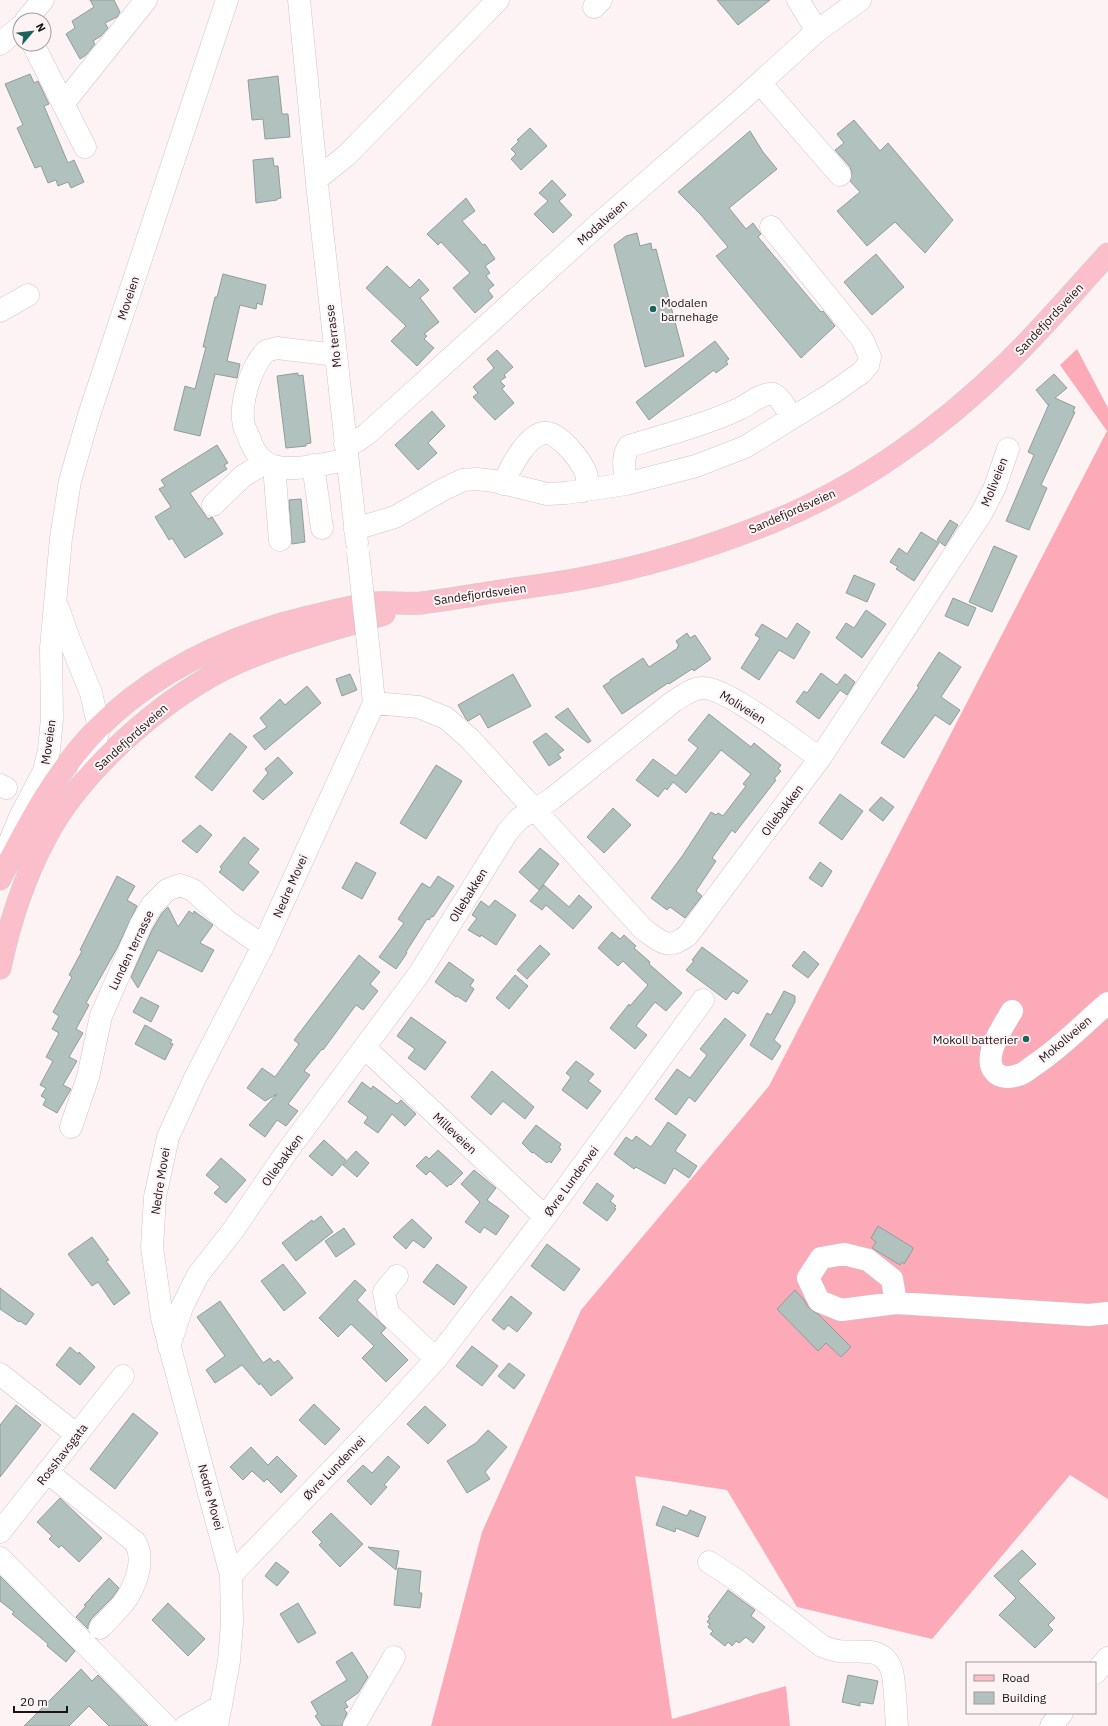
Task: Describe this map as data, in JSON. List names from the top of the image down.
{
  "streets": {
    "main road": ["Sandefjordsveien"],
    "street": [
      "Modalveien",
      "Moveien",
      "Mo terrasse",
      "Moliveien",
      "Ollebakken",
      "Nedre Movei",
      "Lunden terrasse",
      "Mokollveien",
      "Milleveien",
      "Øvre Lundenvei",
      "Rosshavsgata"
    ]
  },
  "crossings": [
    ["Modalveien", "Mo terrasse"],
    ["Moveien", "Sandefjordsveien"],
    ["Mo terrasse", "Nedre Movei"],
    ["Moliveien", "Ollebakken"],
    ["Ollebakken", "Nedre Movei"],
    ["Ollebakken", "Milleveien"],
    ["Nedre Movei", "Lunden terrasse"],
    ["Nedre Movei", "Øvre Lundenvei"],
    ["Milleveien", "Øvre Lundenvei"]
  ],
  "places": ["Modalen barnehage", "Mokoll batterier"],
  "legend": ["Road", "Building"],
  "scale_bar": "20 m",
  "north": "top right"
}
